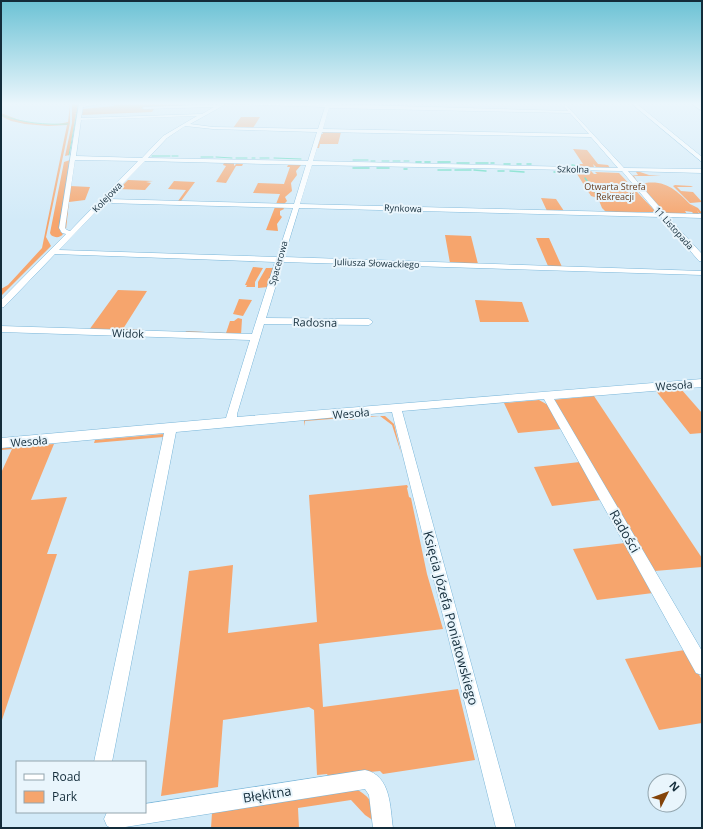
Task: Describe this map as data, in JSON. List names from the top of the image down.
{
  "streets": {
    "street": [
      "Szkolna",
      "Kolejowa",
      "Rynkowa",
      "11 Listopada",
      "Spacerowa",
      "Juliusza Słowackiego",
      "Radosna",
      "Widok",
      "Wesoła",
      "Radości",
      "Księcia Józefa Poniatowskiego",
      "Błękitna"
    ]
  },
  "crossings": [
    ["Szkolna", "Kolejowa"],
    ["Szkolna", "11 Listopada"],
    ["Szkolna", "Spacerowa"],
    ["Kolejowa", "Rynkowa"],
    ["Kolejowa", "Juliusza Słowackiego"],
    ["Rynkowa", "11 Listopada"],
    ["Rynkowa", "Spacerowa"],
    ["Spacerowa", "Juliusza Słowackiego"],
    ["Spacerowa", "Radosna"],
    ["Spacerowa", "Widok"],
    ["Spacerowa", "Wesoła"],
    ["Wesoła", "Radości"],
    ["Wesoła", "Księcia Józefa Poniatowskiego"]
  ],
  "parks": ["Otwarta Strefa Rekreacji"],
  "legend": ["Road", "Park"],
  "north": "top right"
}
